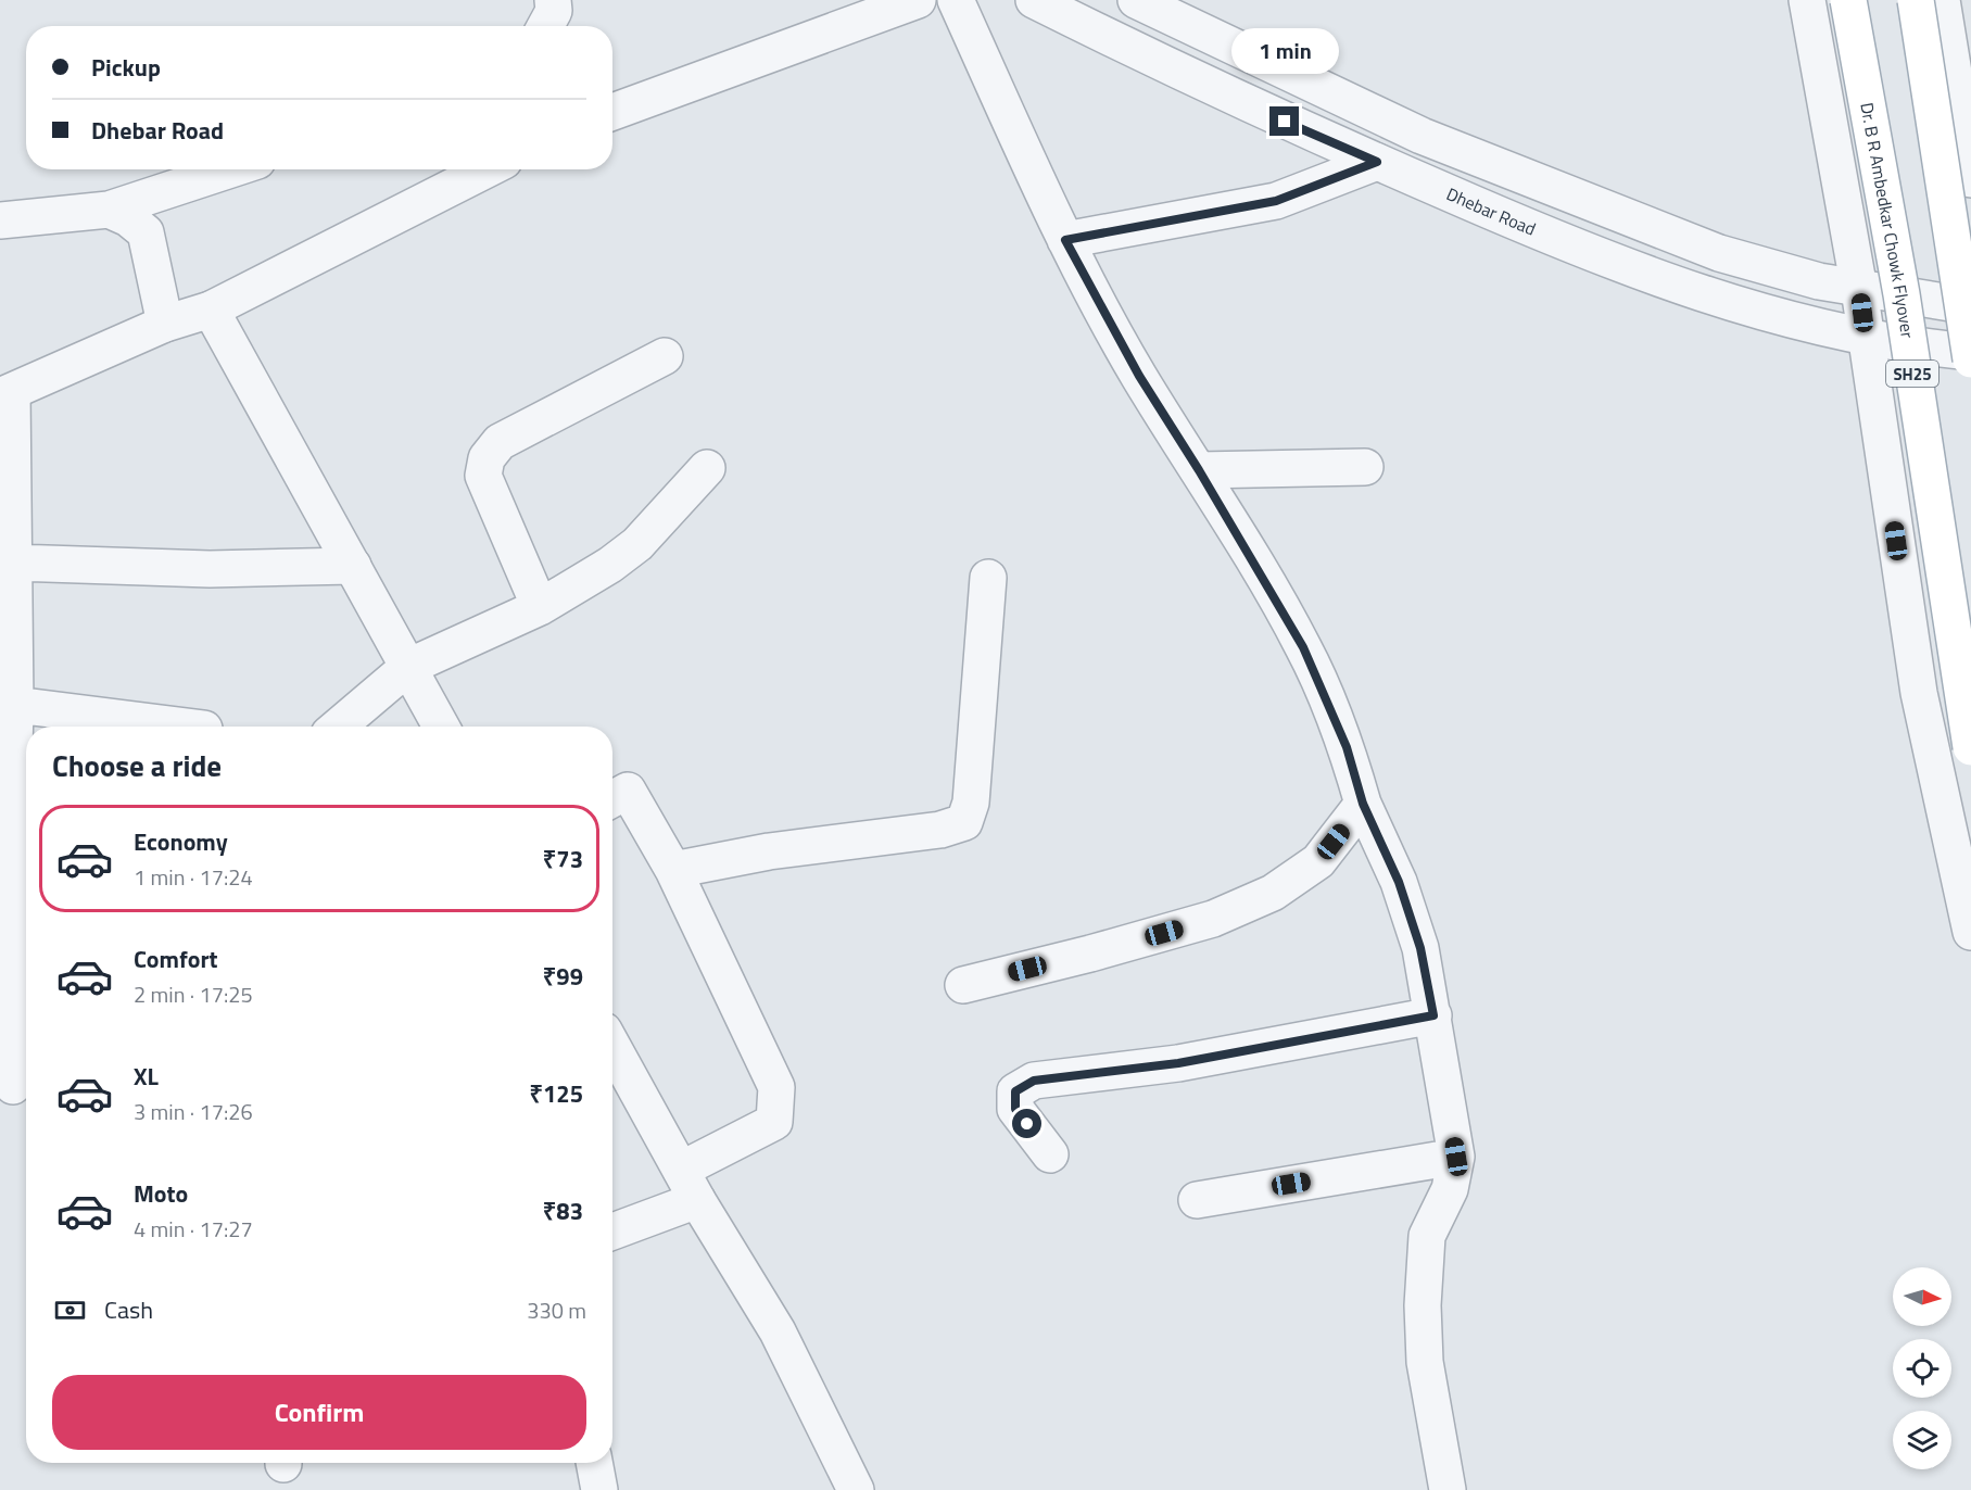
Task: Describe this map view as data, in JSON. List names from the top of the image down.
{
  "streets": {
    "main road": ["Dr. B R Ambedkar Chowk Flyover", "SH25"],
    "street": ["Dhebar Road"]
  },
  "north": "right",
  "page": {
    "banner": ["Pickup", "Dhebar Road"],
    "bubble": "1 min",
    "heading": "Choose a ride",
    "list": [
      {
        "name": "Economy",
        "note": "1 min · 17:24",
        "value": "₹73"
      },
      {
        "name": "Comfort",
        "note": "2 min · 17:25",
        "value": "₹99"
      },
      {
        "name": "XL",
        "note": "3 min · 17:26",
        "value": "₹125"
      },
      {
        "name": "Moto",
        "note": "4 min · 17:27",
        "value": "₹83"
      }
    ],
    "pay": ["Cash", "330 m"],
    "buttons": "Confirm"
  }
}
